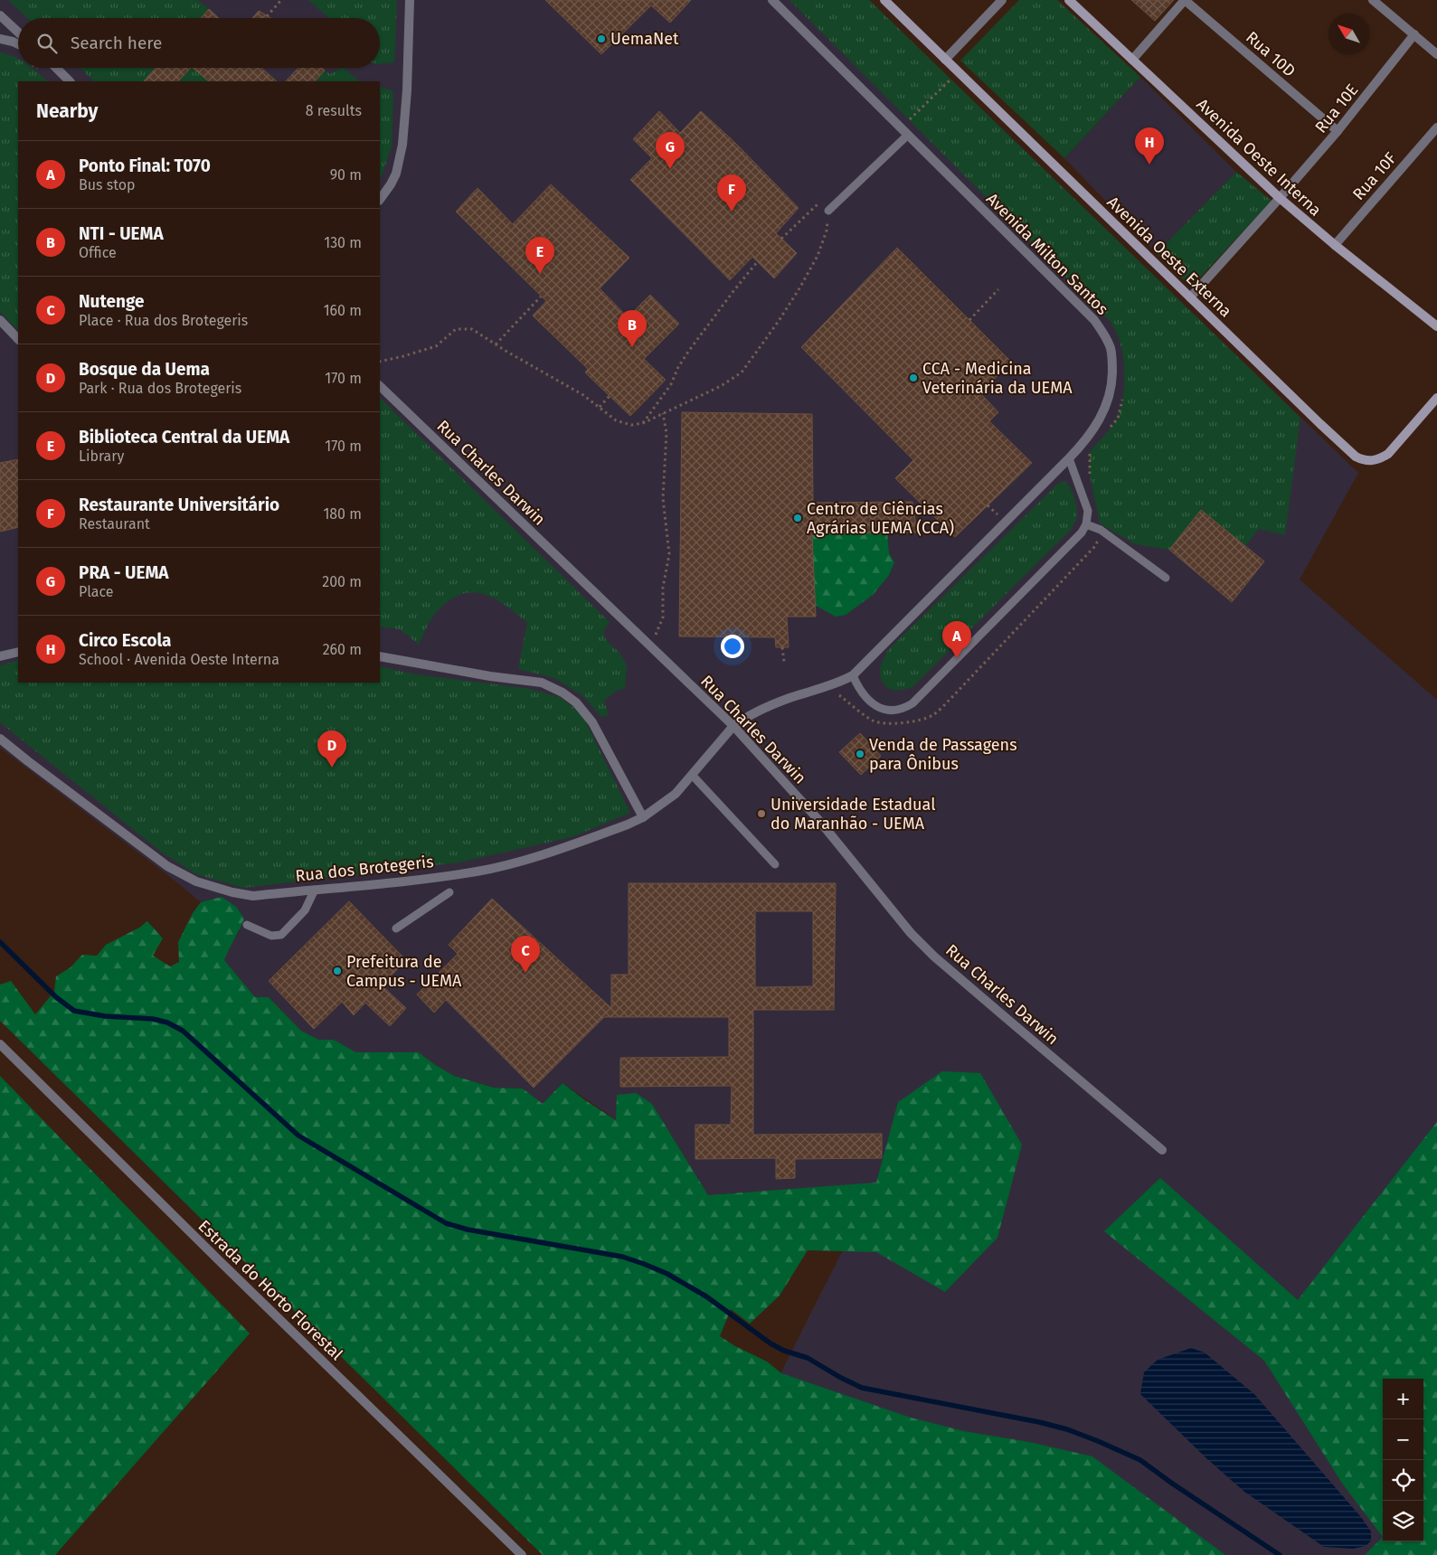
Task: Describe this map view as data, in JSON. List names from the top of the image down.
{
  "streets": {
    "street": [
      "Rua 10D",
      "Rua 10E",
      "Avenida Oeste Interna",
      "Rua 10F",
      "Avenida Milton Santos",
      "Avenida Oeste Externa",
      "Rua Charles Darwin",
      "Rua dos Brotegeris",
      "Estrada do Horto Florestal"
    ]
  },
  "crossings": [
    ["Rua 10D", "Rua 10E"],
    ["Rua 10E", "Avenida Oeste Interna"],
    ["Rua 10E", "Avenida Oeste Externa"],
    ["Avenida Oeste Interna", "Rua 10F"],
    ["Avenida Milton Santos", "Rua Charles Darwin"],
    ["Avenida Milton Santos", "Rua dos Brotegeris"],
    ["Rua Charles Darwin", "Rua dos Brotegeris"]
  ],
  "places": [
    "UemaNet",
    "CCA - Medicina Veterinária da UEMA",
    "Centro de Ciências Agrárias UEMA (CCA)",
    "Venda de Passagens para Ônibus",
    "Universidade Estadual do Maranhão - UEMA",
    "Prefeitura de Campus - UEMA"
  ],
  "north": "top left",
  "page": {
    "search": "Search here",
    "heading": ["Nearby", "8 results"],
    "pins": [
      "H",
      "G",
      "F",
      "E",
      "B",
      "A",
      "D",
      "C"
    ],
    "list": [
      {
        "mark": "A",
        "name": "Ponto Final: T070",
        "note": "Bus stop",
        "value": "90 m"
      },
      {
        "mark": "B",
        "name": "NTI - UEMA",
        "note": "Office",
        "value": "130 m"
      },
      {
        "mark": "C",
        "name": "Nutenge",
        "note": "Place · Rua dos Brotegeris",
        "value": "160 m"
      },
      {
        "mark": "D",
        "name": "Bosque da Uema",
        "note": "Park · Rua dos Brotegeris",
        "value": "170 m"
      },
      {
        "mark": "E",
        "name": "Biblioteca Central da UEMA",
        "note": "Library",
        "value": "170 m"
      },
      {
        "mark": "F",
        "name": "Restaurante Universitário",
        "note": "Restaurant",
        "value": "180 m"
      },
      {
        "mark": "G",
        "name": "PRA - UEMA",
        "note": "Place",
        "value": "200 m"
      },
      {
        "mark": "H",
        "name": "Circo Escola",
        "note": "School · Avenida Oeste Interna",
        "value": "260 m"
      }
    ],
    "map_buttons": ["+", "−"]
  }
}
